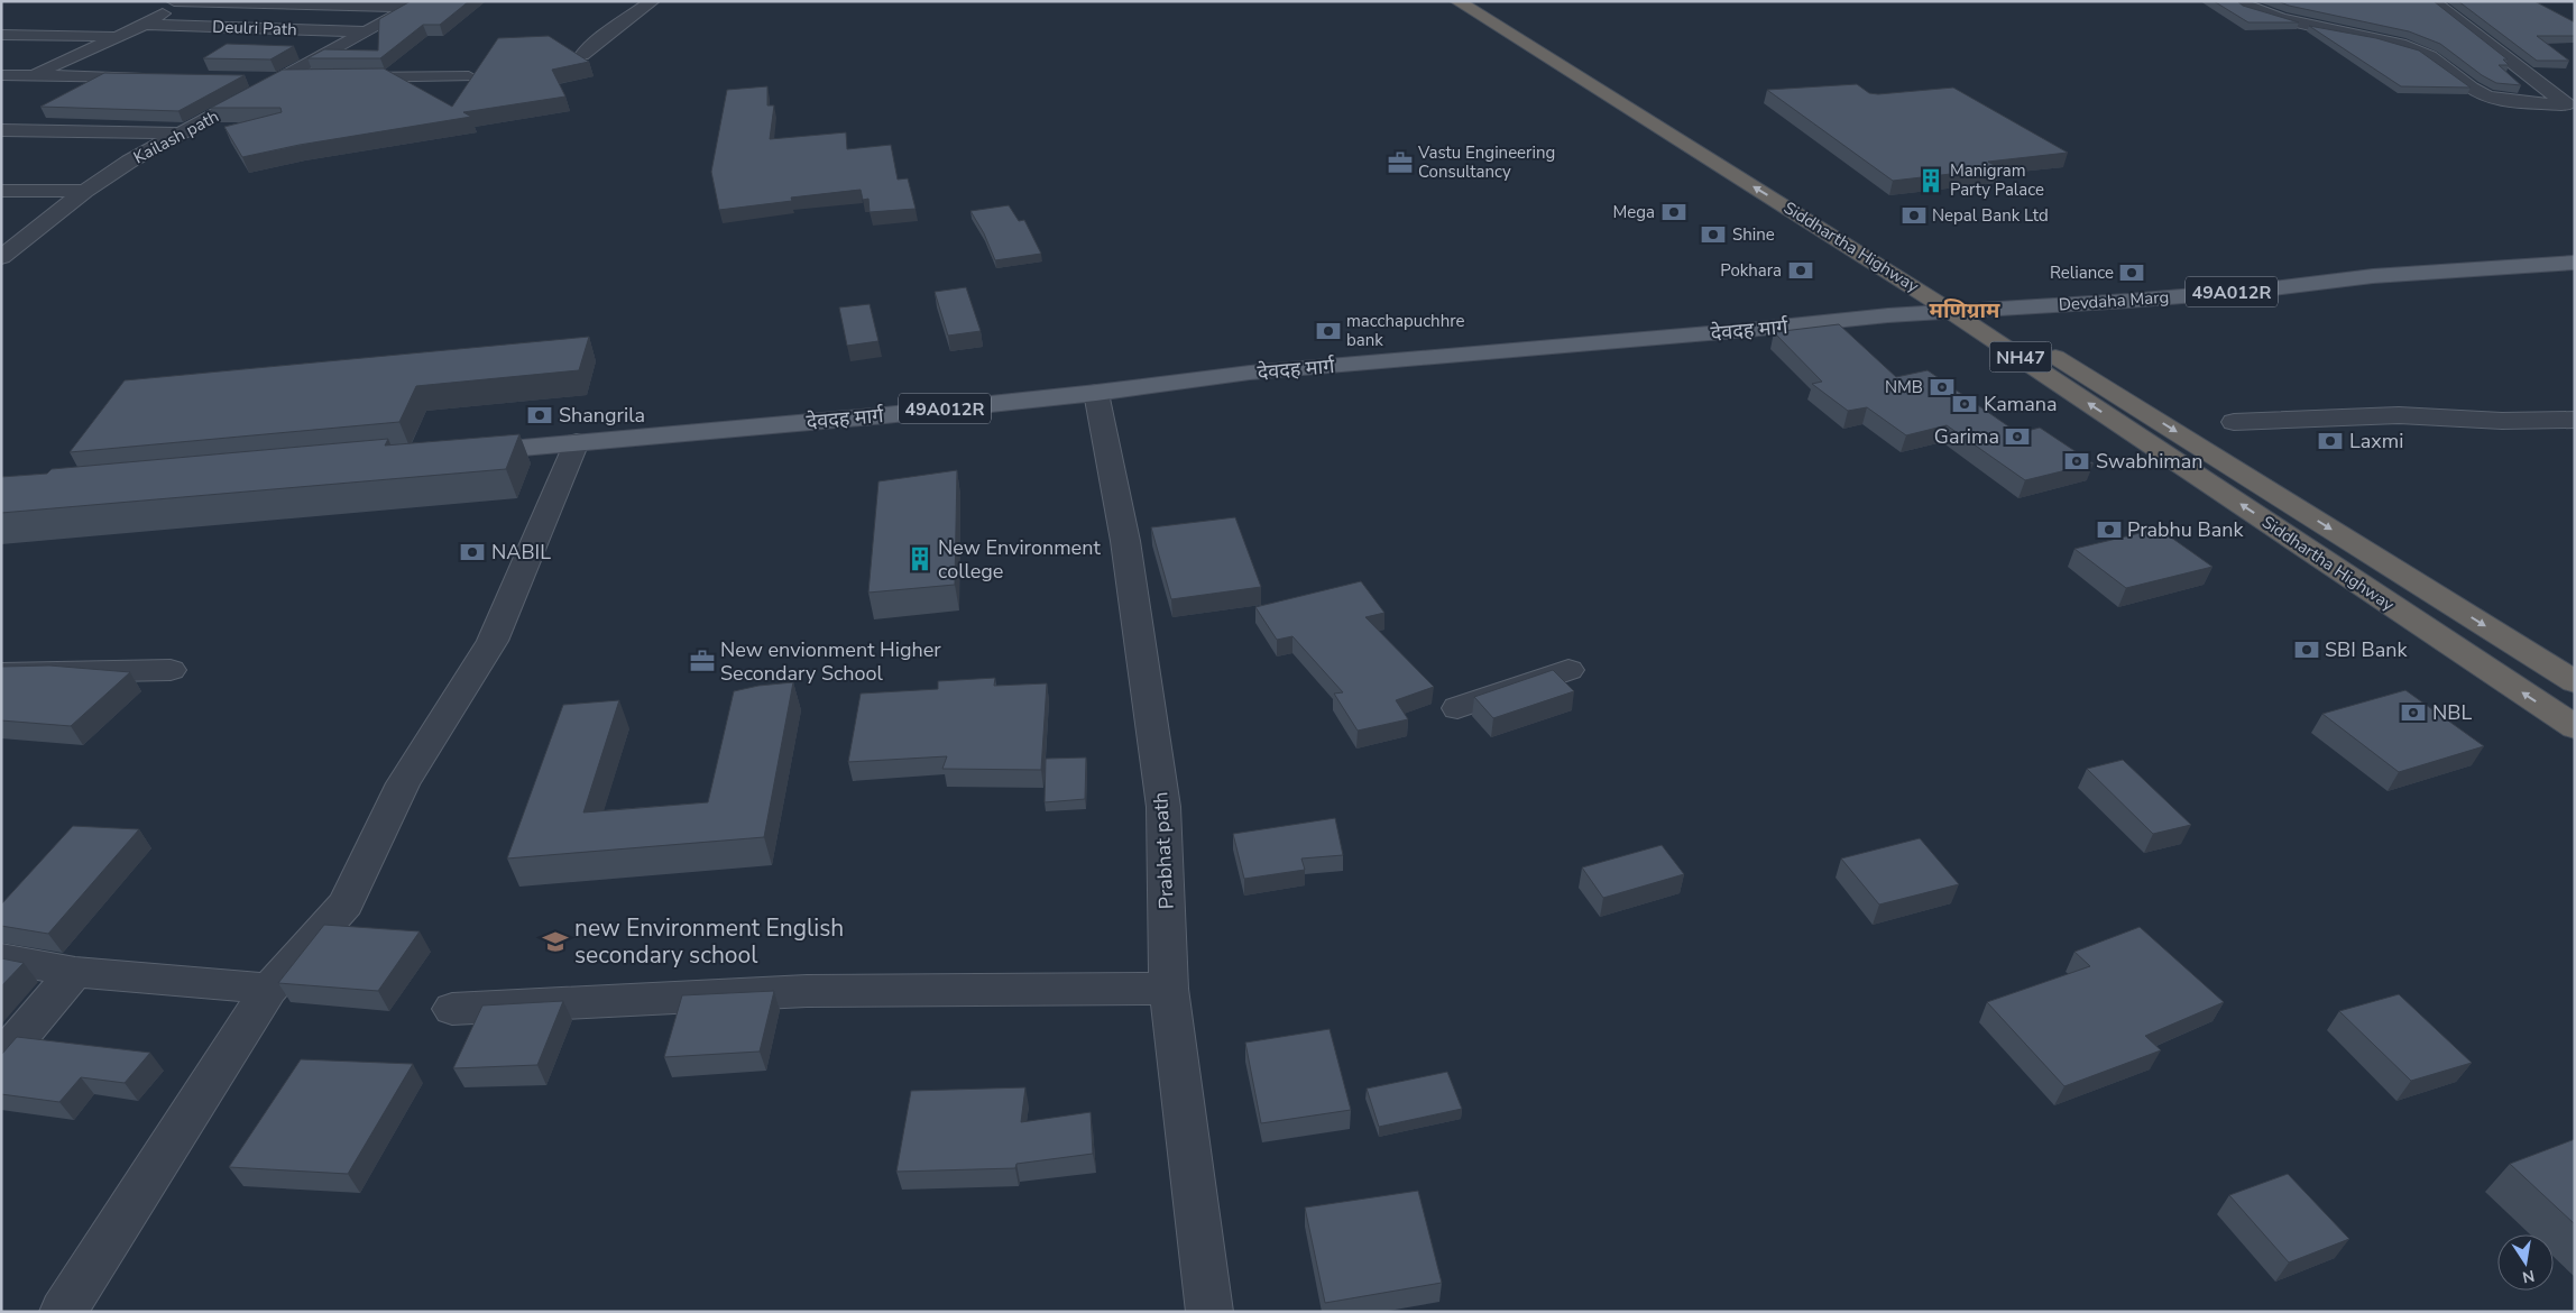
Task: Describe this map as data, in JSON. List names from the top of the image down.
{
  "streets": {
    "highway": ["Siddhartha Highway", "NH47"],
    "main road": ["49A012R", "Devdaha Marg", "देवदह मार्ग"],
    "street": ["Deulri Path", "Kailash path", "Prabhat path"]
  },
  "crossings": [
    ["Deulri Path", "Kailash path"],
    ["Siddhartha Highway", "Devdaha Marg"],
    ["Devdaha Marg", "देवदह मार्ग"],
    ["देवदह मार्ग", "Prabhat path"]
  ],
  "districts": ["मणिग्राम"],
  "places": {
    "office": ["Vastu Engineering Consultancy", "New envionment Higher Secondary School"],
    "building": ["Manigram Party Palace", "New Environment college"],
    "bank": [
      "Mega",
      "Nepal Bank Ltd",
      "Shine",
      "Pokhara",
      "Reliance",
      "macchapuchhre bank",
      "NMB",
      "Kamana",
      "Shangrila",
      "Garima",
      "Laxmi",
      "Swabhiman",
      "Prabhu Bank",
      "NABIL",
      "SBI Bank",
      "NBL"
    ],
    "school or university": ["new Environment English secondary school"]
  },
  "north": "bottom"
}
